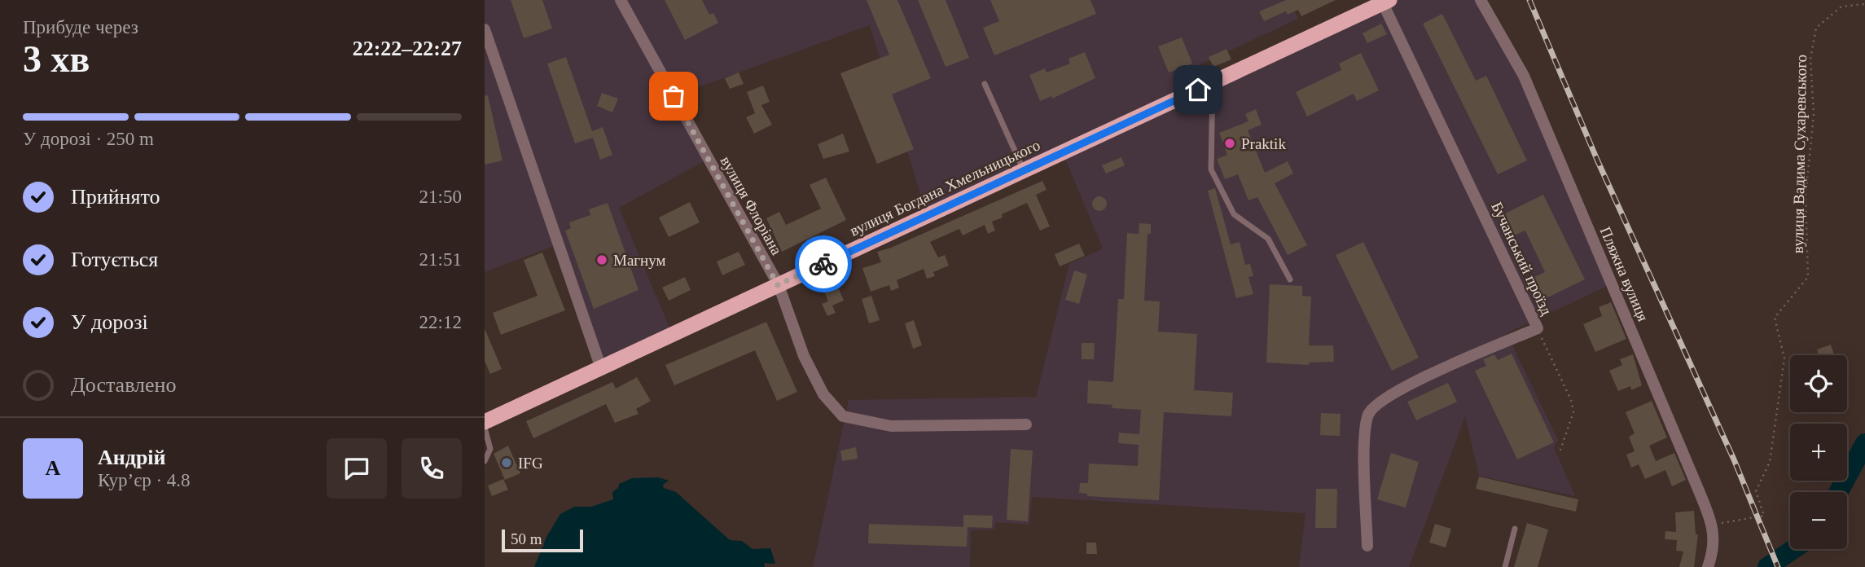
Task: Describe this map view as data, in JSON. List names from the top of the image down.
{
  "streets": {
    "highway": ["вулиця Богдана Хмельницького"],
    "street": ["вулиця Флоріана", "Бучанський проїзд", "Пляжна вулиця"],
    "path": ["вулиця Вадима Сухаревського"]
  },
  "crossings": [
    ["вулиця Вадима Сухаревського", "Пляжна вулиця"],
    ["вулиця Богдана Хмельницького", "вулиця Флоріана"],
    ["вулиця Богдана Хмельницького", "Бучанський проїзд"]
  ],
  "places": ["Praktik", "Магнум", "IFG"],
  "scale_bar": "50 m",
  "page": {
    "heading": ["3 хв", "Прибуде через", "22:22–22:27"],
    "panel": ["Андрій", "Кур’єр · 4.8"],
    "bar": "У дорозі · 250 m",
    "list": [
      ["Прийнято", "21:50"],
      ["Готується", "21:51"],
      ["У дорозі", "22:12"],
      "Доставлено"
    ],
    "map_buttons": ["+", "−"],
    "round": "А",
    "scale": "50 m"
  }
}
